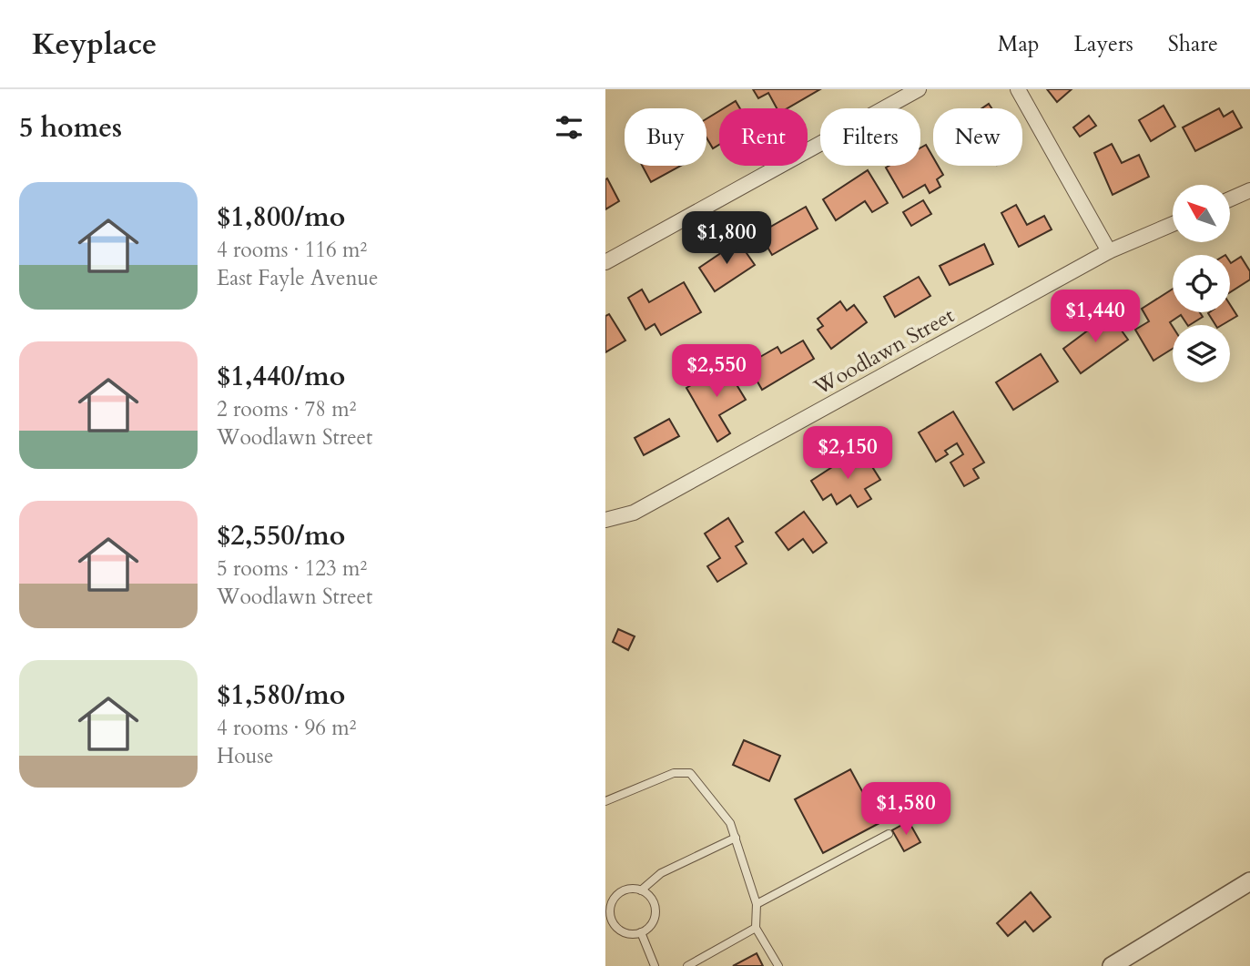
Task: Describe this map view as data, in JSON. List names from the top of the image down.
{
  "streets": {
    "street": ["Woodlawn Street"]
  },
  "north": "top left",
  "page": {
    "header": "Keyplace",
    "nav": ["Map", "Layers", "Share"],
    "heading": "5 homes",
    "chip": [
      "Buy",
      "Rent",
      "Filters",
      "New"
    ],
    "list": [
      {
        "name": "$1,800/mo",
        "note": "4 rooms · 116 m² · East Fayle Avenue"
      },
      {
        "name": "$1,440/mo",
        "note": "2 rooms · 78 m² · Woodlawn Street"
      },
      {
        "name": "$2,550/mo",
        "note": "5 rooms · 123 m² · Woodlawn Street"
      },
      {
        "name": "$1,580/mo",
        "note": "4 rooms · 96 m² · House"
      }
    ],
    "price": [
      "$1,800",
      "$1,440",
      "$2,550",
      "$2,150",
      "$1,580"
    ]
  }
}
